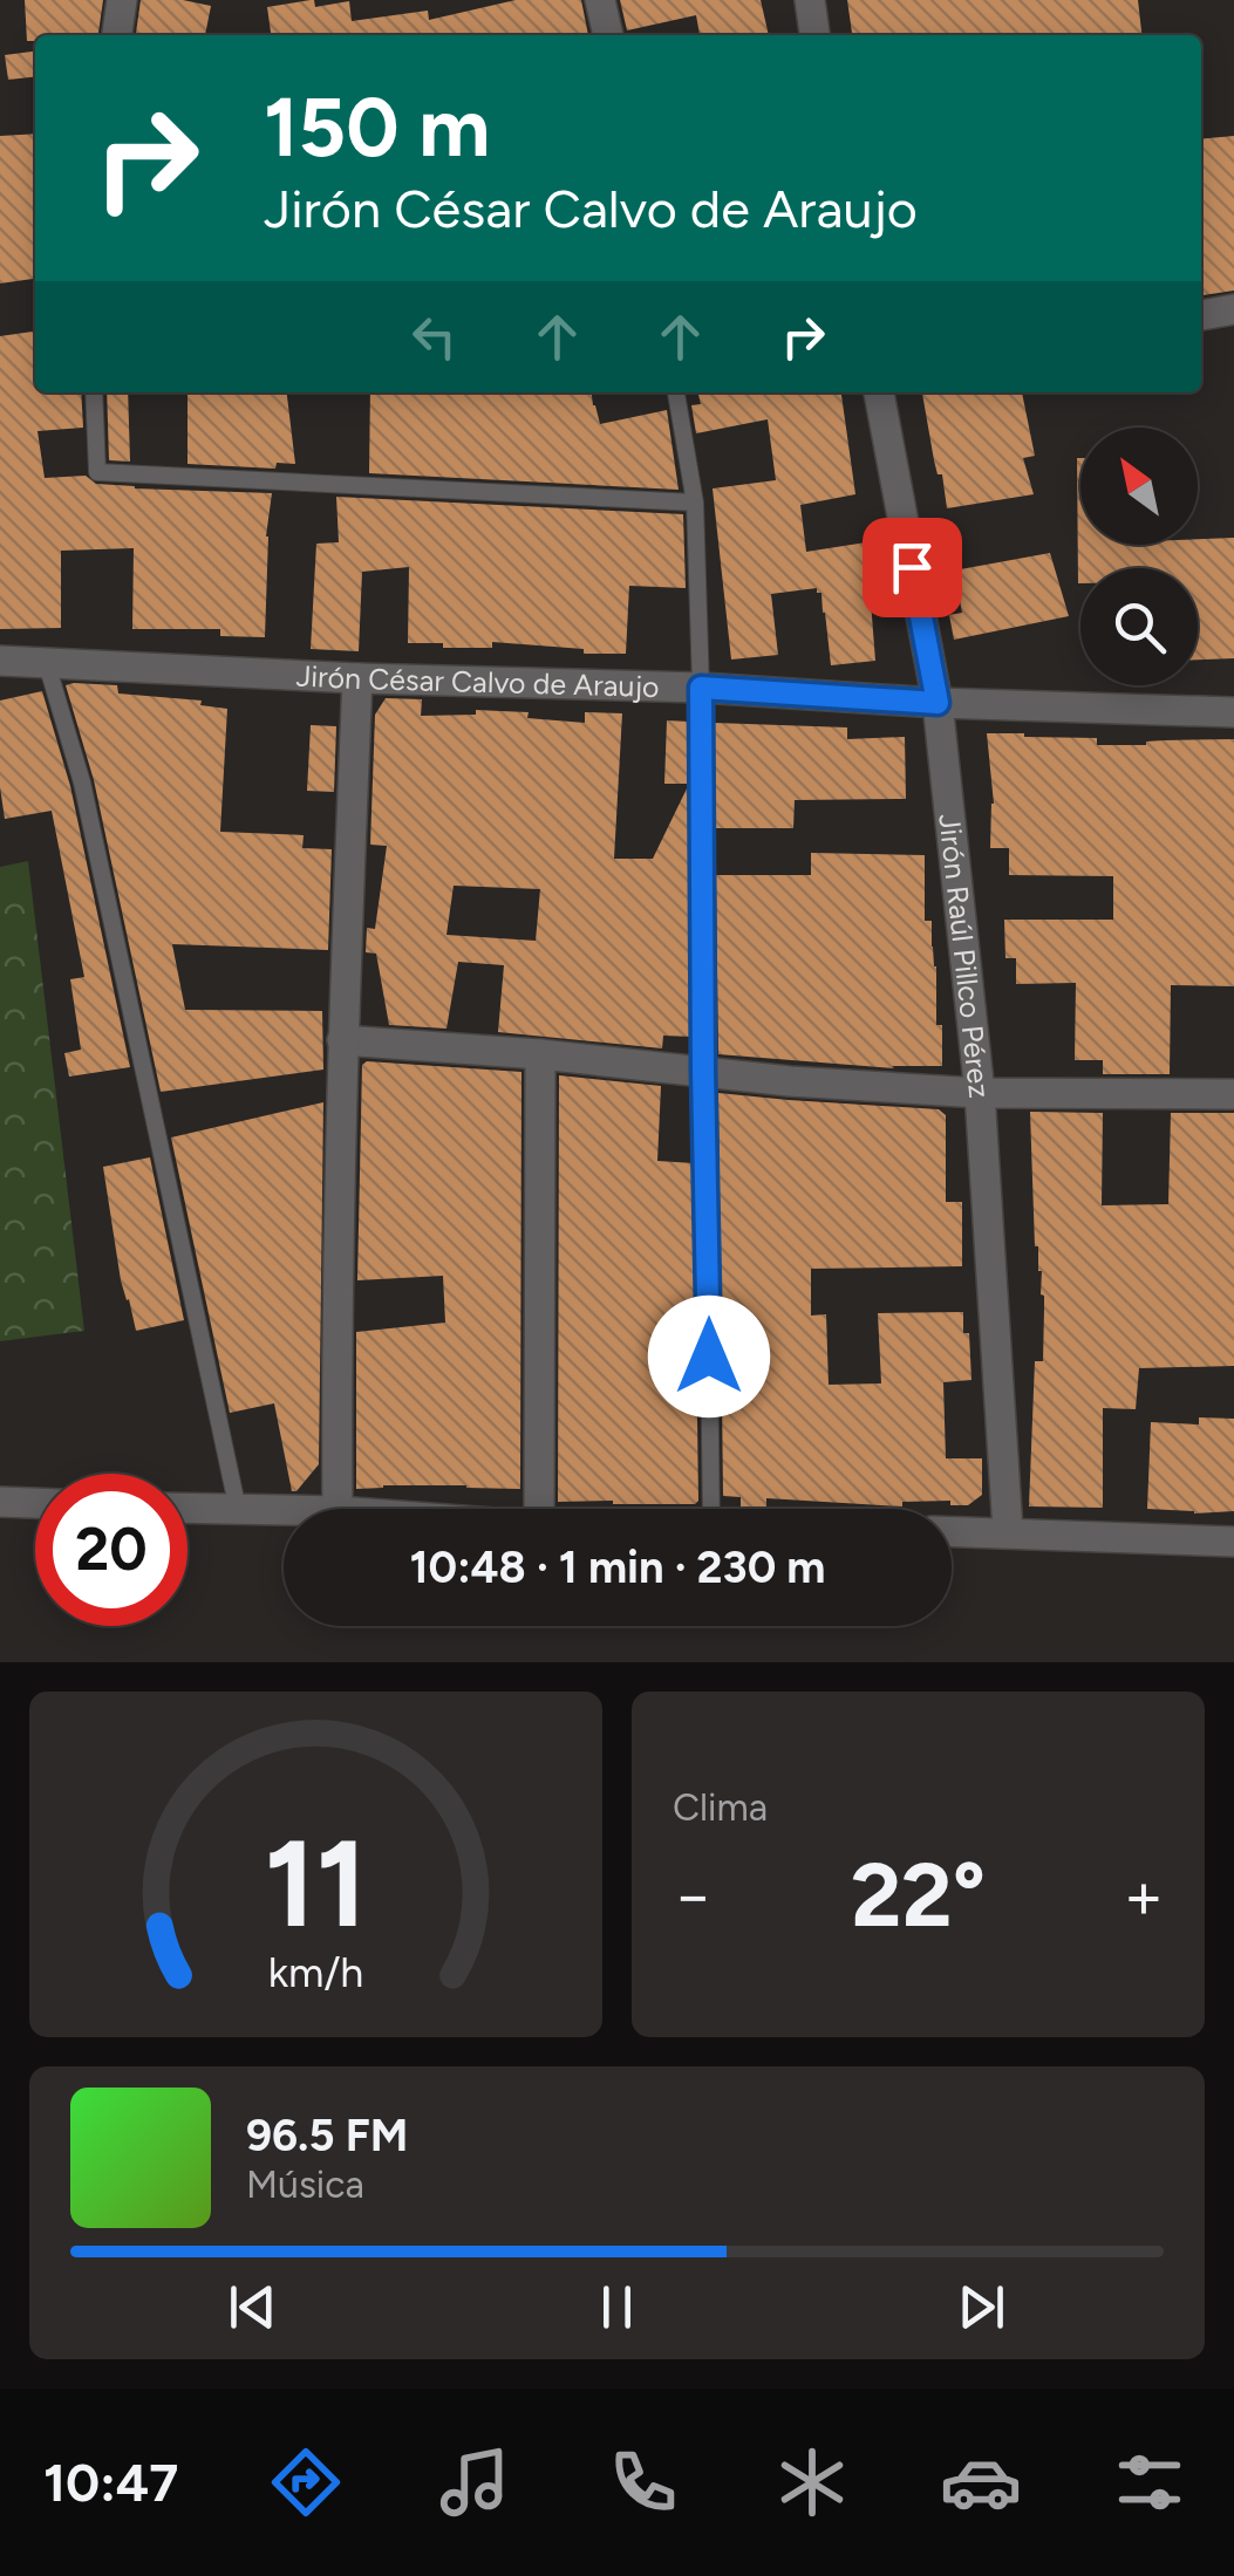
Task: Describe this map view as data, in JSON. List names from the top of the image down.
{
  "streets": {
    "street": ["Jirón César Calvo de Araujo", "Jirón Raúl Pillco Pérez"]
  },
  "crossings": [
    ["Jirón César Calvo de Araujo", "Jirón Raúl Pillco Pérez"]
  ],
  "north": "top left",
  "page": {
    "turn": ["150 m", "Jirón César Calvo de Araujo"],
    "limit": "20",
    "trip": "10:48 · 1 min · 230 m",
    "tile": "Clima",
    "heat": ["−", "22°", "+"],
    "song": ["96.5 FM", "Música"],
    "tabs": "10:47",
    "gauge": ["11", "km/h"]
  }
}
